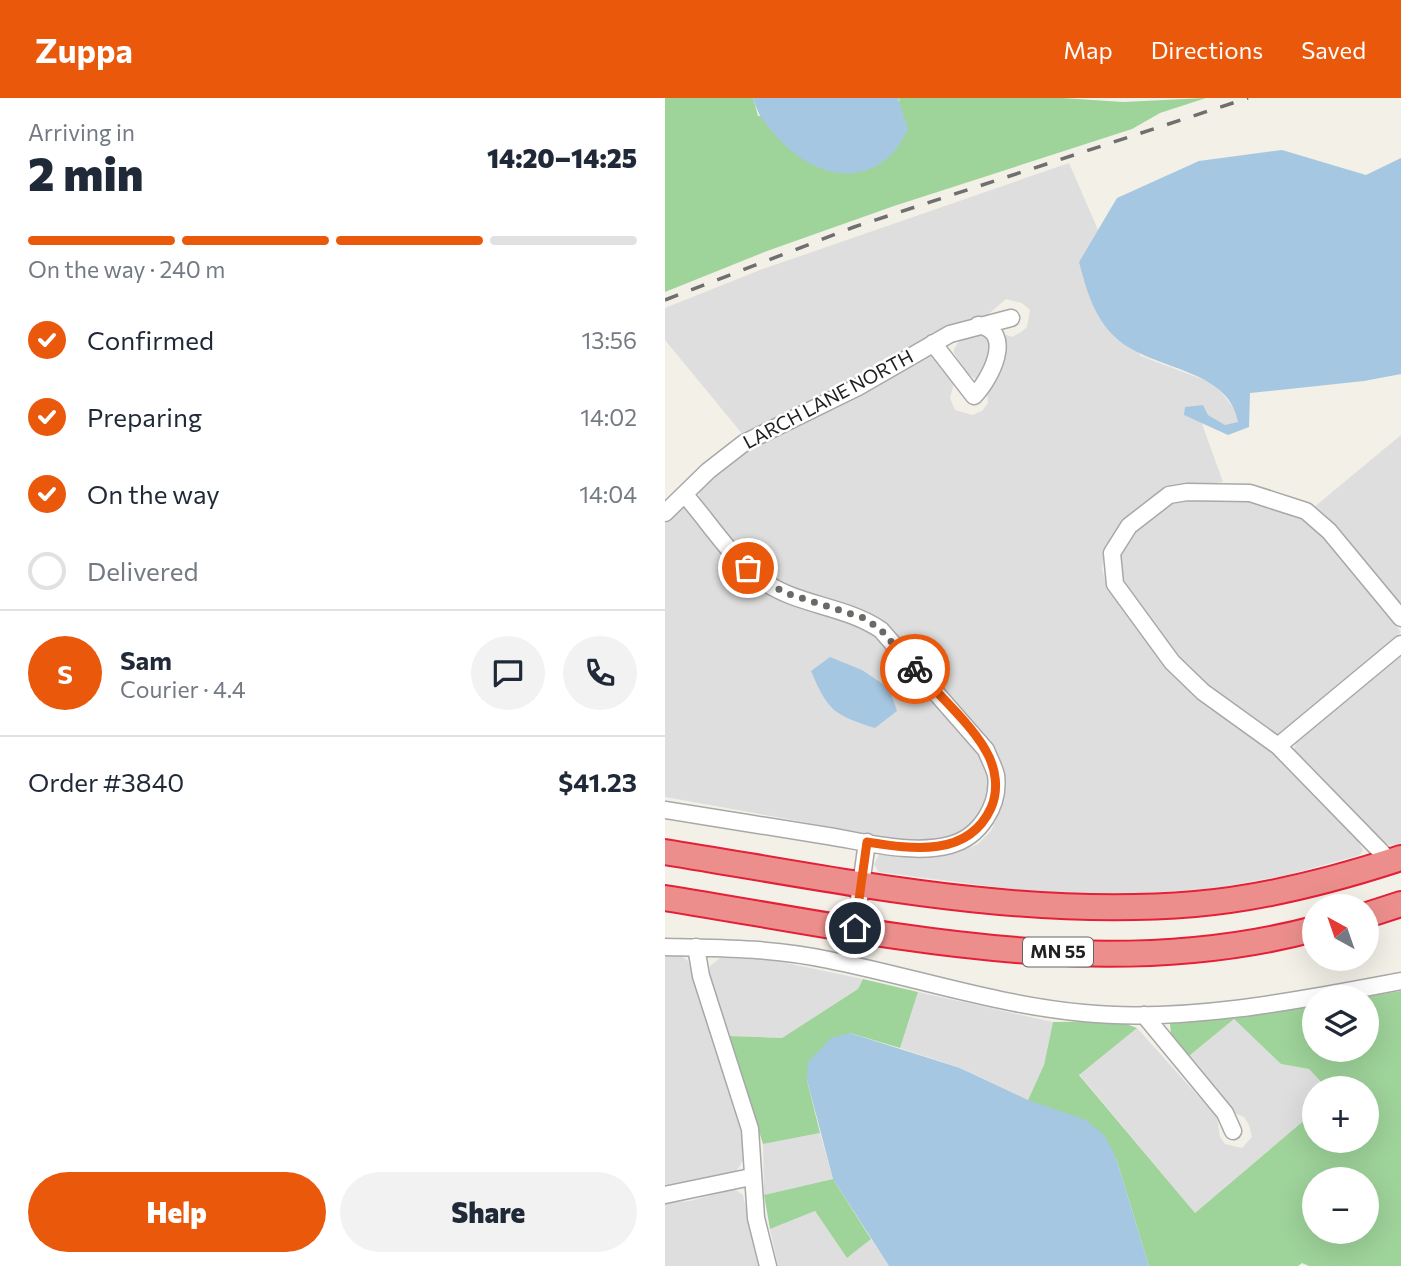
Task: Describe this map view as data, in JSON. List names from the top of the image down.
{
  "streets": {
    "highway": ["MN 55"],
    "street": ["LARCH LANE NORTH"]
  },
  "north": "top left",
  "page": {
    "header": "Zuppa",
    "nav": ["Map", "Directions", "Saved"],
    "heading": ["2 min", "Arriving in", "14:20–14:25"],
    "panel": [
      "Sam",
      "Courier · 4.4",
      "Order #3840",
      "$41.23"
    ],
    "bar": "On the way · 240 m",
    "list": [
      ["Confirmed", "13:56"],
      ["Preparing", "14:02"],
      ["On the way", "14:04"],
      "Delivered"
    ],
    "round": "S",
    "map_buttons": ["+", "−"],
    "buttons": ["Help", "Share"]
  }
}
